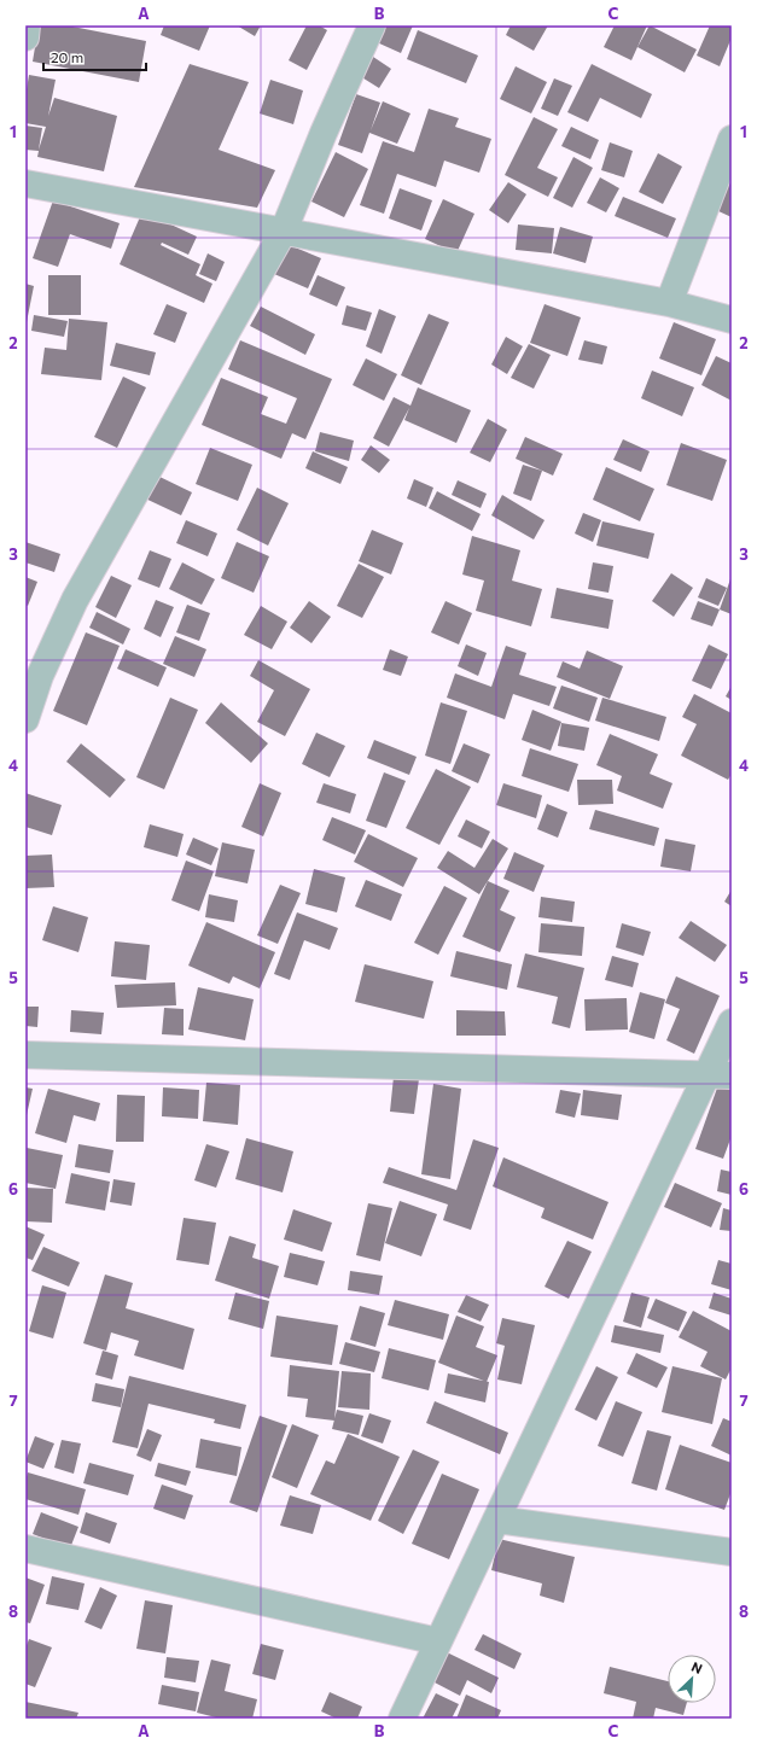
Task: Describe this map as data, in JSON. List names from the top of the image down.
{
  "scale_bar": "20 m",
  "north": "top right",
  "grid": {
    "columns": ["A", "B", "C"],
    "rows": [
      "1",
      "2",
      "3",
      "4",
      "5",
      "6",
      "7",
      "8"
    ]
  }
}
